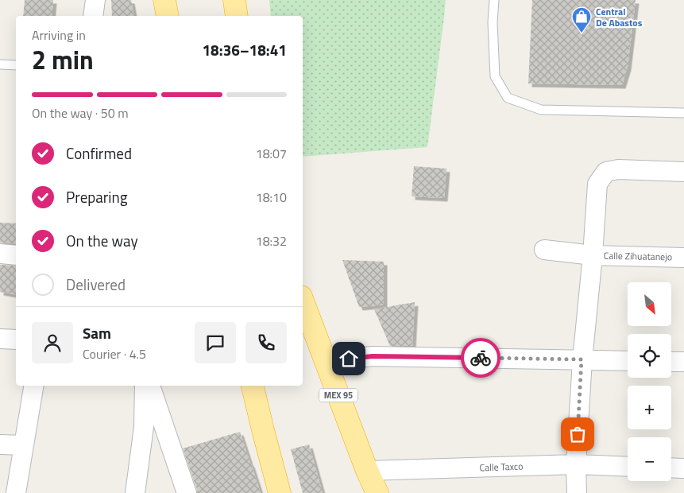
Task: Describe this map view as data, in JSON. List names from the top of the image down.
{
  "streets": {
    "highway": ["MEX 95"],
    "street": ["Calle Zihuatanejo", "Calle Taxco"]
  },
  "crossings": [
    ["MEX 95", "Calle Taxco"]
  ],
  "places": {
    "shop": ["Central De Abastos"]
  },
  "north": "bottom right",
  "page": {
    "heading": ["2 min", "Arriving in", "18:36–18:41"],
    "panel": ["Sam", "Courier · 4.5"],
    "bar": "On the way · 50 m",
    "list": [
      ["Confirmed", "18:07"],
      ["Preparing", "18:10"],
      ["On the way", "18:32"],
      "Delivered"
    ],
    "map_buttons": ["+", "−"]
  }
}
